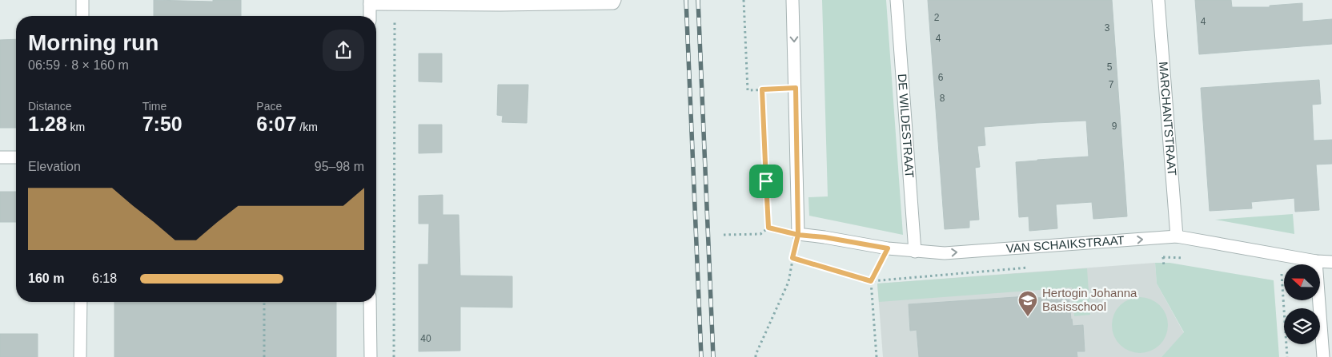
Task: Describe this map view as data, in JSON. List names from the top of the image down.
{
  "streets": {
    "street": ["MARCHANTSTRAAT", "DE WILDESTRAAT", "VAN SCHAIKSTRAAT"]
  },
  "crossings": [
    ["MARCHANTSTRAAT", "VAN SCHAIKSTRAAT"],
    ["DE WILDESTRAAT", "VAN SCHAIKSTRAAT"]
  ],
  "one_way": ["VAN SCHAIKSTRAAT"],
  "places": {
    "school or university": ["Hertogin Johanna Basisschool"]
  },
  "house_numbers": [
    "2",
    "4",
    "3",
    "4",
    "5",
    "6",
    "7",
    "8",
    "9",
    "40"
  ],
  "north": "left",
  "page": {
    "heading": ["Morning run", "06:59 · 8 × 160 m"],
    "stats": [
      ["Distance", "1.28 km"],
      ["Time", "7:50"],
      ["Pace", "6:07 /km"]
    ],
    "chart": ["Elevation", "95–98 m"],
    "list": [
      {
        "name": "160 m",
        "note": "6:18"
      }
    ]
  }
}
